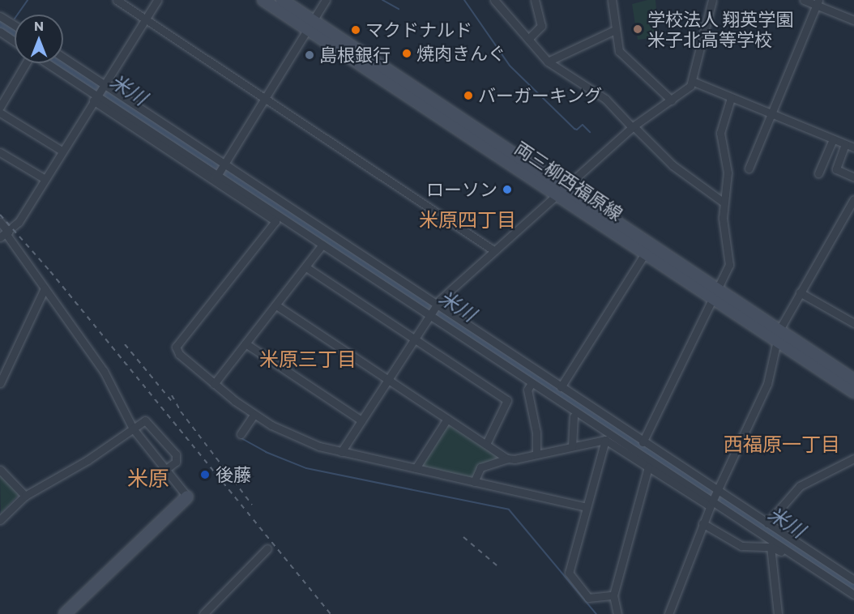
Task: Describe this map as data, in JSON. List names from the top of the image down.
{
  "streets": {
    "main road": ["両三柳西福原線"]
  },
  "districts": [
    "米原四丁目",
    "米原三丁目",
    "西福原一丁目",
    "米原"
  ],
  "water": ["米川"],
  "places": [
    "学校法人 翔英学園 米子北高等学校",
    "マクドナルド",
    "焼肉きんぐ",
    "島根銀行",
    "バーガーキング",
    "ローソン",
    "後藤"
  ],
  "north": "top"
}
